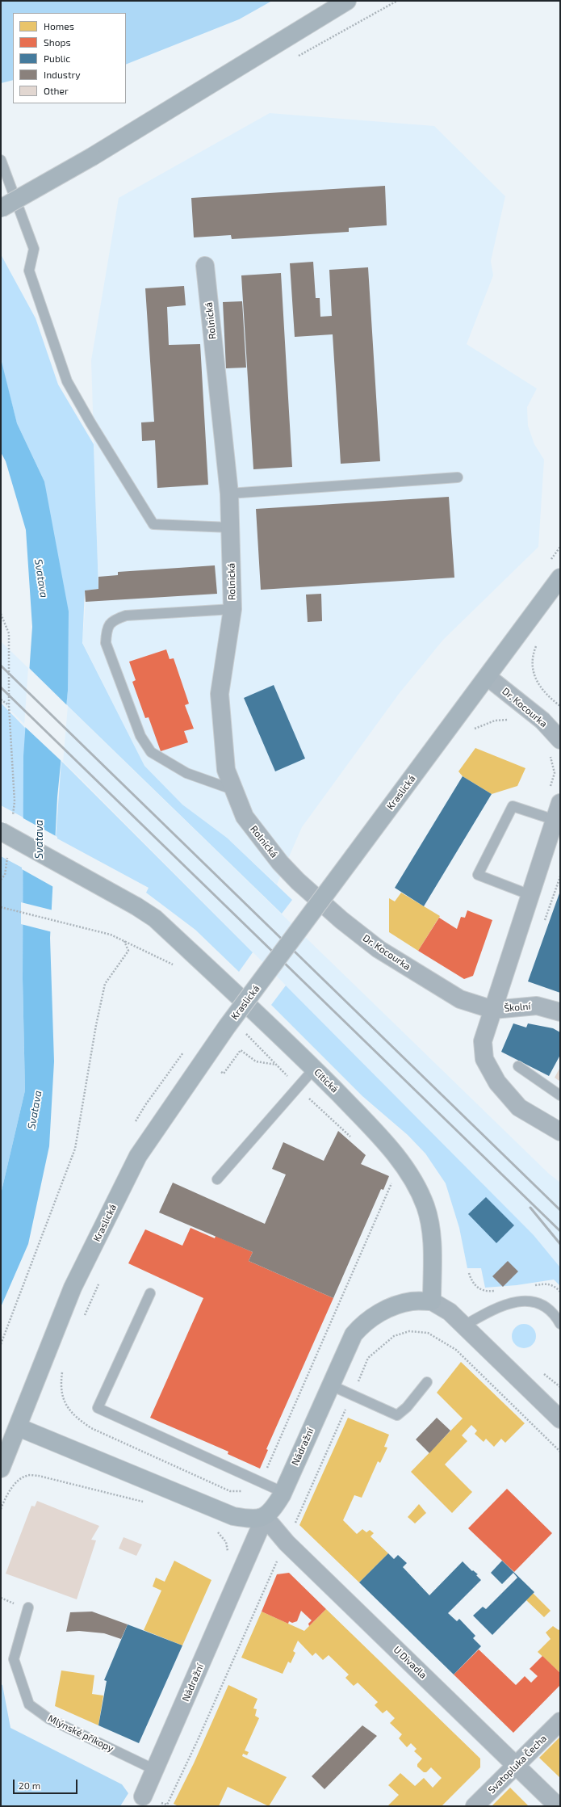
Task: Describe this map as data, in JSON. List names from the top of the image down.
{
  "streets": {
    "street": [
      "Rolnická",
      "Dr. Kocourka",
      "Kraslická",
      "Školní",
      "Citická",
      "Nádražní",
      "U Divadla",
      "Svatopluka Čecha"
    ],
    "lane": ["Mlýnské příkopy"]
  },
  "crossings": [
    ["Rolnická", "Dr. Kocourka"],
    ["Dr. Kocourka", "Kraslická"],
    ["Dr. Kocourka", "Školní"],
    ["Citická", "Nádražní"],
    ["Nádražní", "U Divadla"],
    ["Nádražní", "Mlýnské příkopy"],
    ["U Divadla", "Svatopluka Čecha"]
  ],
  "water": ["Svatava"],
  "legend": [
    "Homes",
    "Shops",
    "Public",
    "Industry",
    "Other"
  ],
  "scale_bar": "20 m"
}
